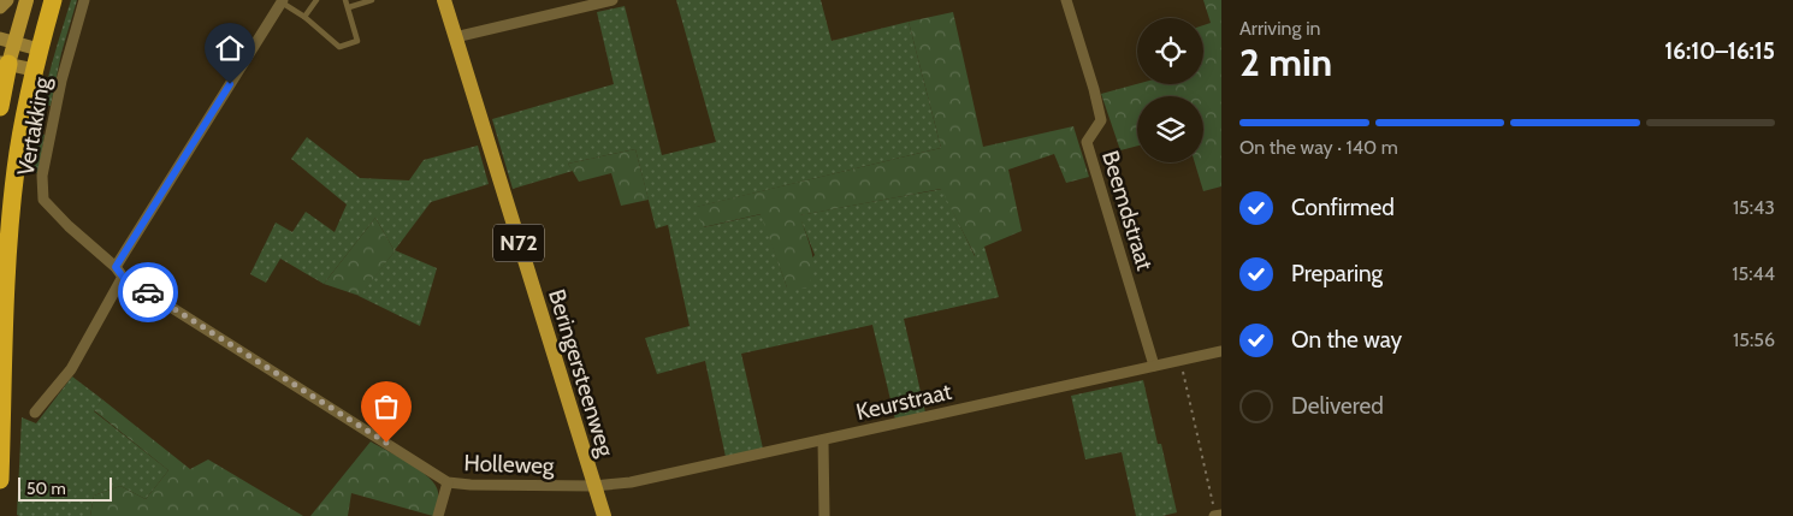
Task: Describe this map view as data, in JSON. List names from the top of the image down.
{
  "streets": {
    "main road": ["N72", "Beringersteenweg"],
    "street": [
      "Vertakking",
      "Beemdstraat",
      "Keurstraat",
      "Holleweg"
    ]
  },
  "crossings": [
    ["Vertakking", "Holleweg"],
    ["Beemdstraat", "Keurstraat"],
    ["Beringersteenweg", "Keurstraat"],
    ["Beringersteenweg", "Holleweg"],
    ["Keurstraat", "Holleweg"]
  ],
  "scale_bar": "50 m",
  "page": {
    "heading": ["2 min", "Arriving in", "16:10–16:15"],
    "bar": "On the way · 140 m",
    "list": [
      ["Confirmed", "15:43"],
      ["Preparing", "15:44"],
      ["On the way", "15:56"],
      "Delivered"
    ],
    "scale": "50 m"
  }
}
